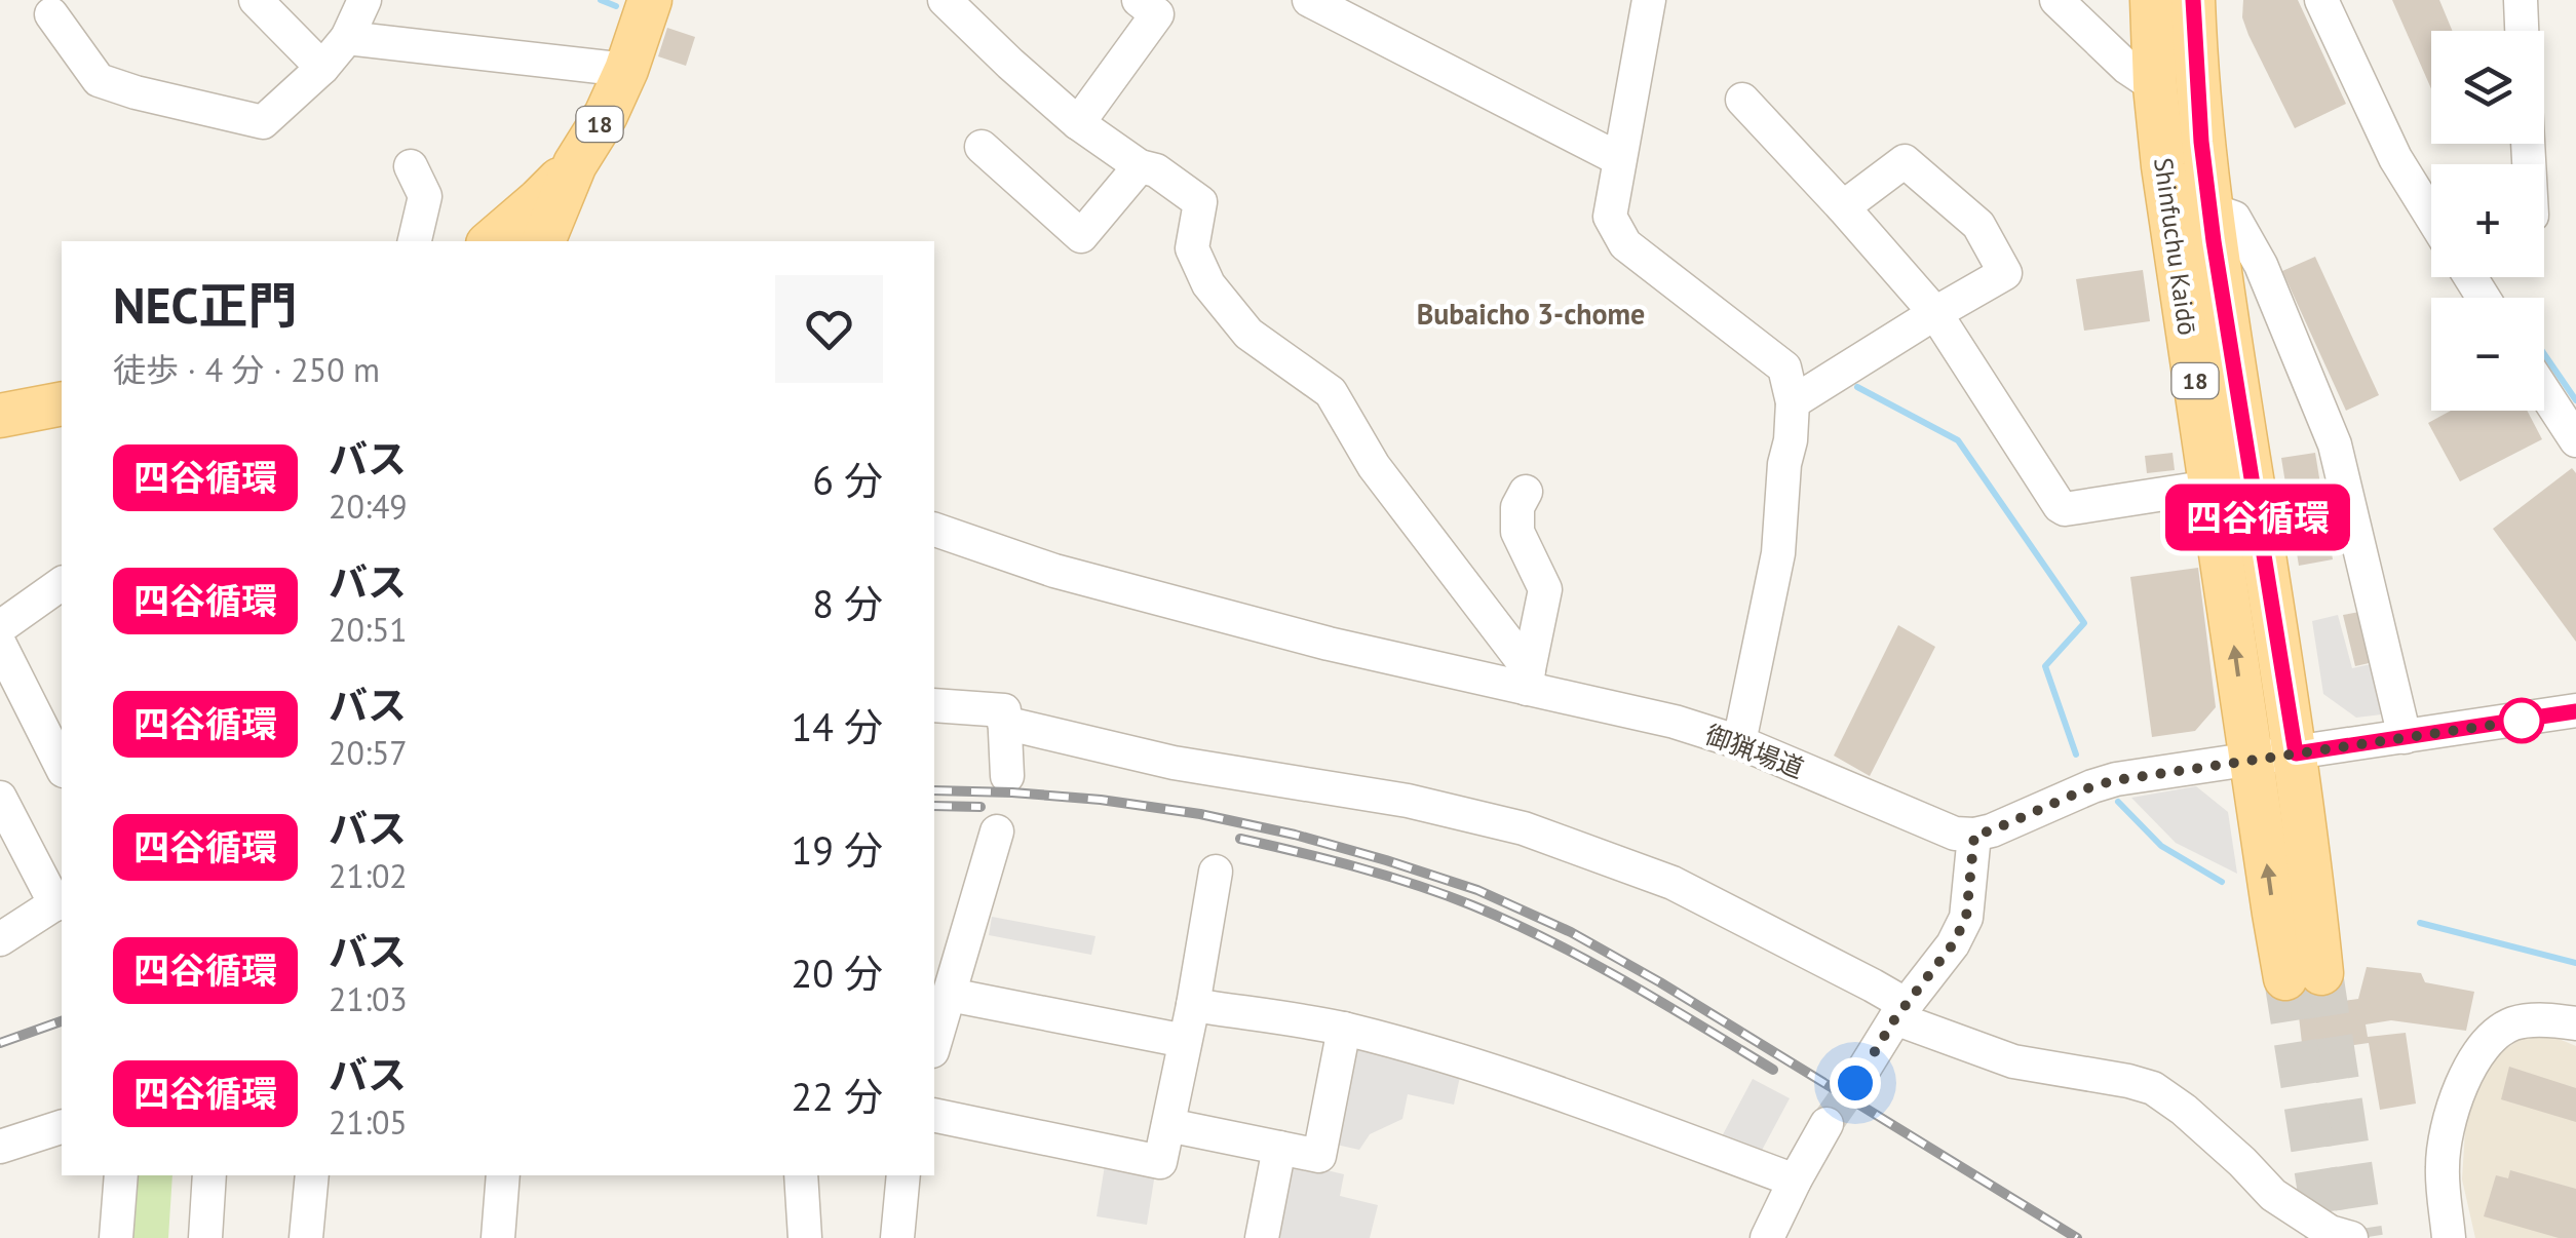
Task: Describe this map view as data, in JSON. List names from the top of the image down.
{
  "streets": {
    "main road": ["18", "Shinfuchu Kaidō"],
    "street": ["御猟場道"]
  },
  "districts": ["Bubaicho 3-chome"],
  "lines": ["bus line 四谷循環"],
  "page": {
    "on_map": "四谷循環",
    "map_buttons": ["+", "−"],
    "heading": ["NEC正門", "徒歩 · 4 分 · 250 m"],
    "list": [
      {
        "mark": "四谷循環",
        "name": "バス",
        "note": "20:49",
        "value": "6 分"
      },
      {
        "mark": "四谷循環",
        "name": "バス",
        "note": "20:51",
        "value": "8 分"
      },
      {
        "mark": "四谷循環",
        "name": "バス",
        "note": "20:57",
        "value": "14 分"
      },
      {
        "mark": "四谷循環",
        "name": "バス",
        "note": "21:02",
        "value": "19 分"
      },
      {
        "mark": "四谷循環",
        "name": "バス",
        "note": "21:03",
        "value": "20 分"
      },
      {
        "mark": "四谷循環",
        "name": "バス",
        "note": "21:05",
        "value": "22 分"
      }
    ]
  }
}
